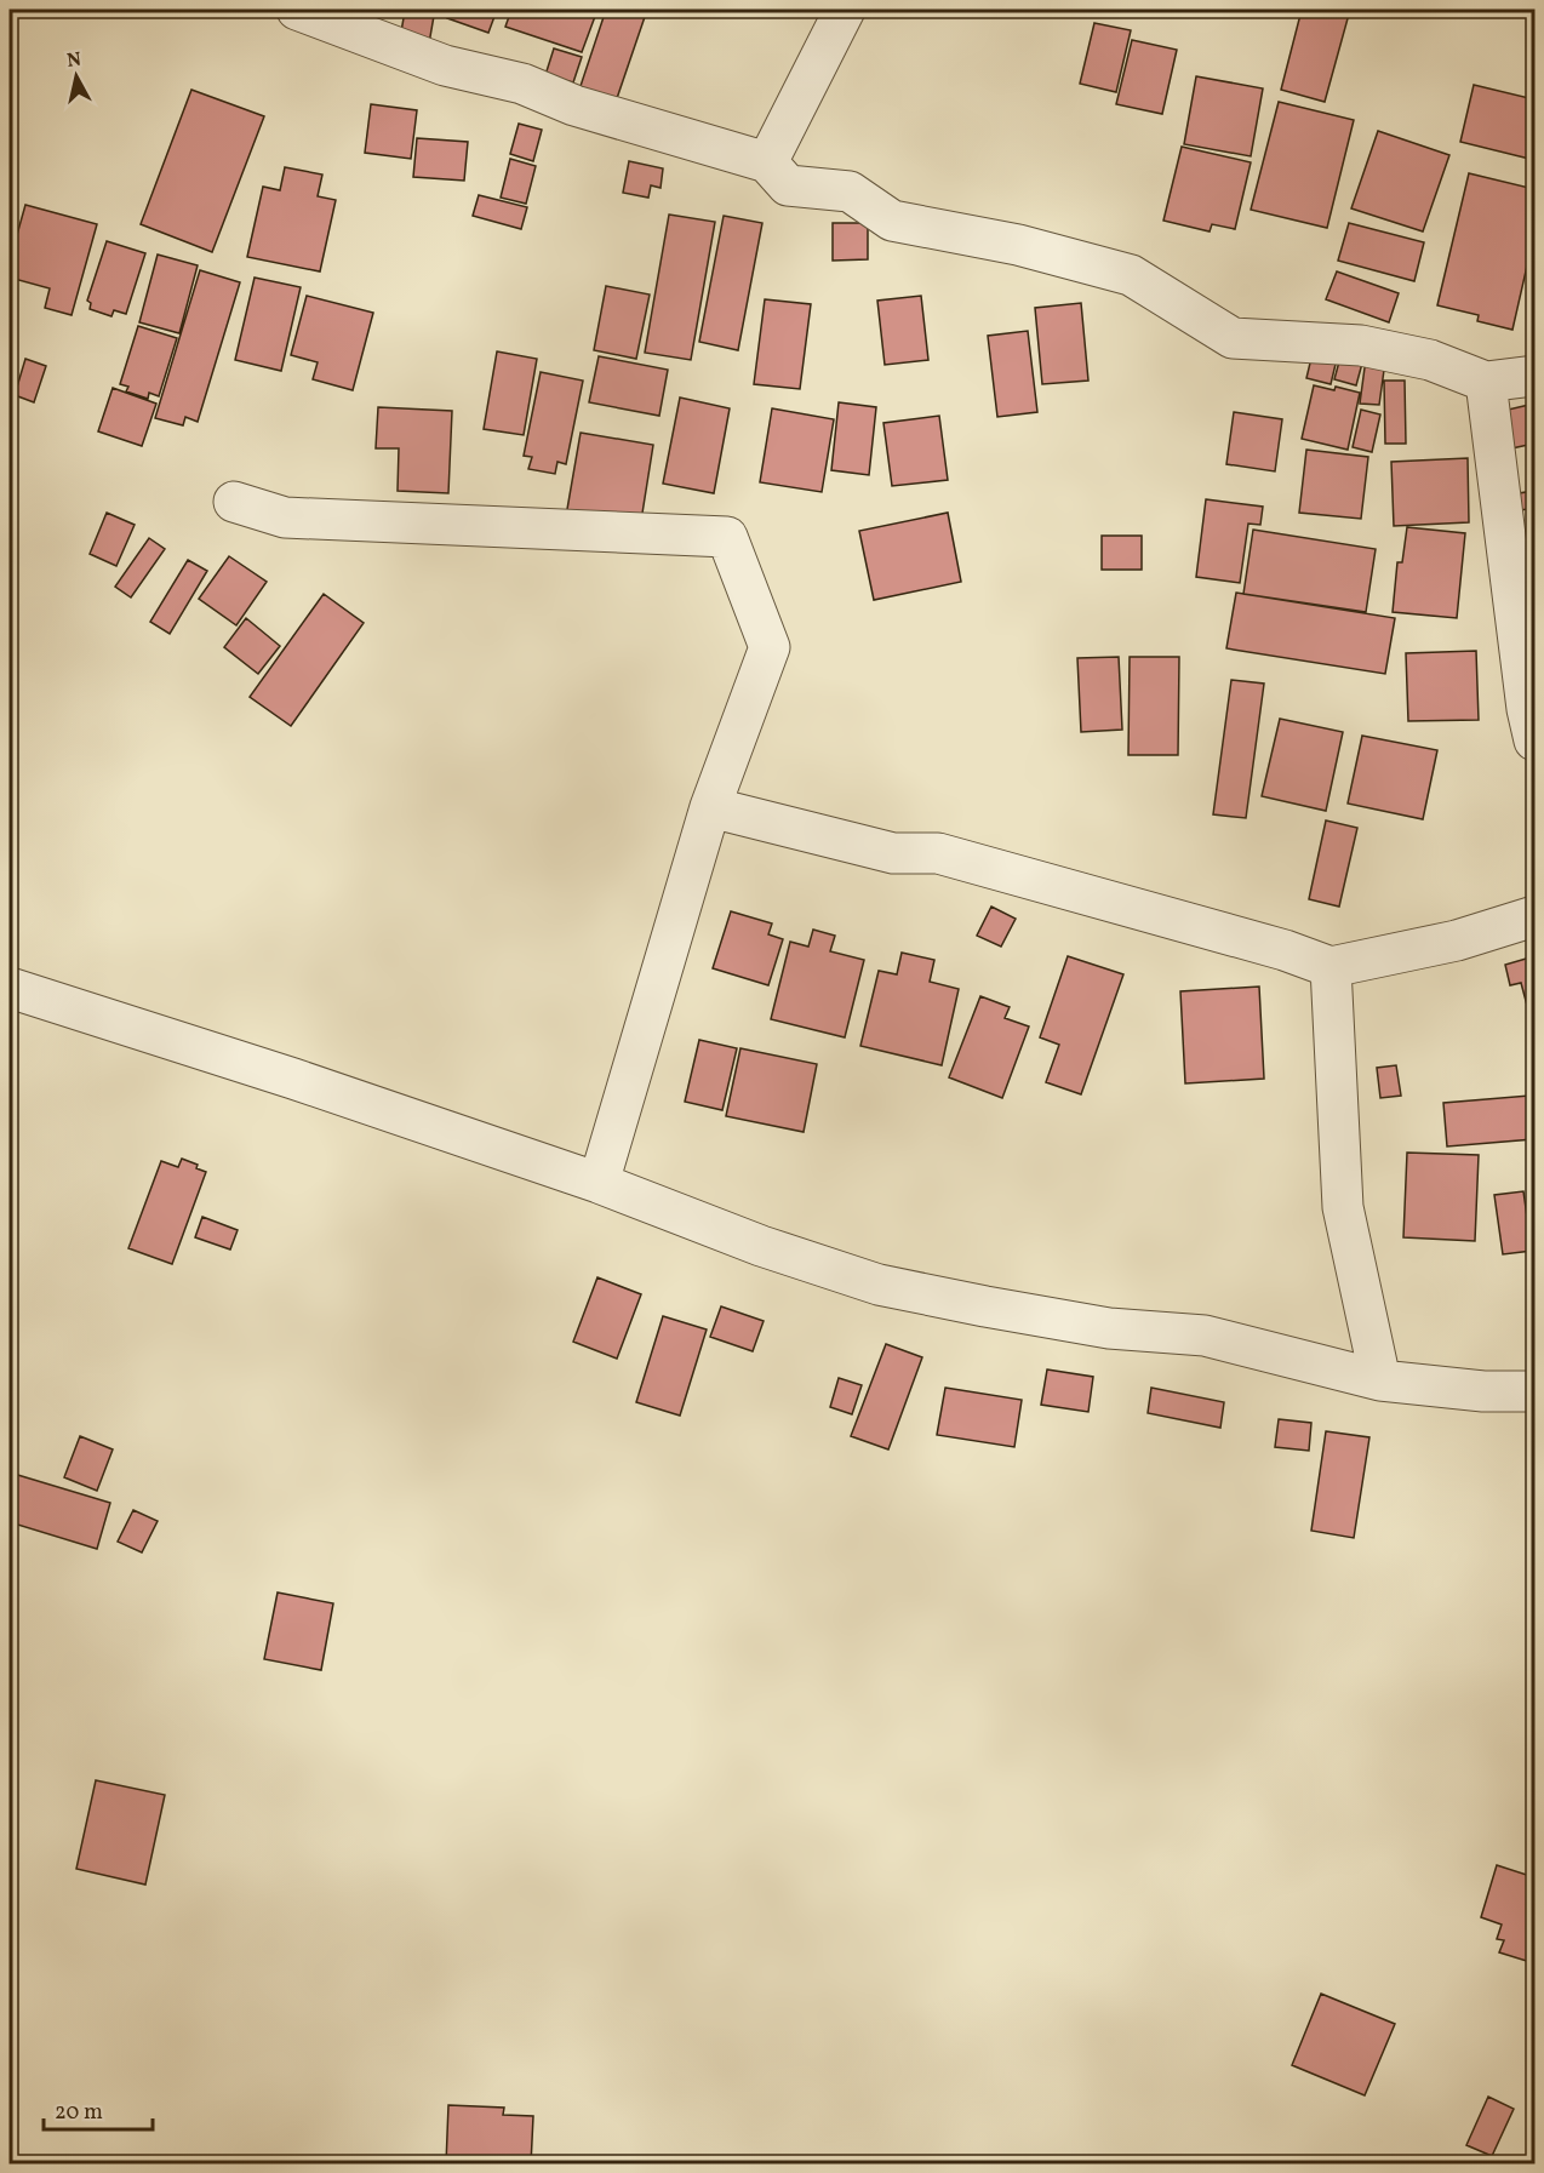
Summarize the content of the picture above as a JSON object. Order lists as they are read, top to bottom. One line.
{"scale_bar":"20 m","north":"top"}
